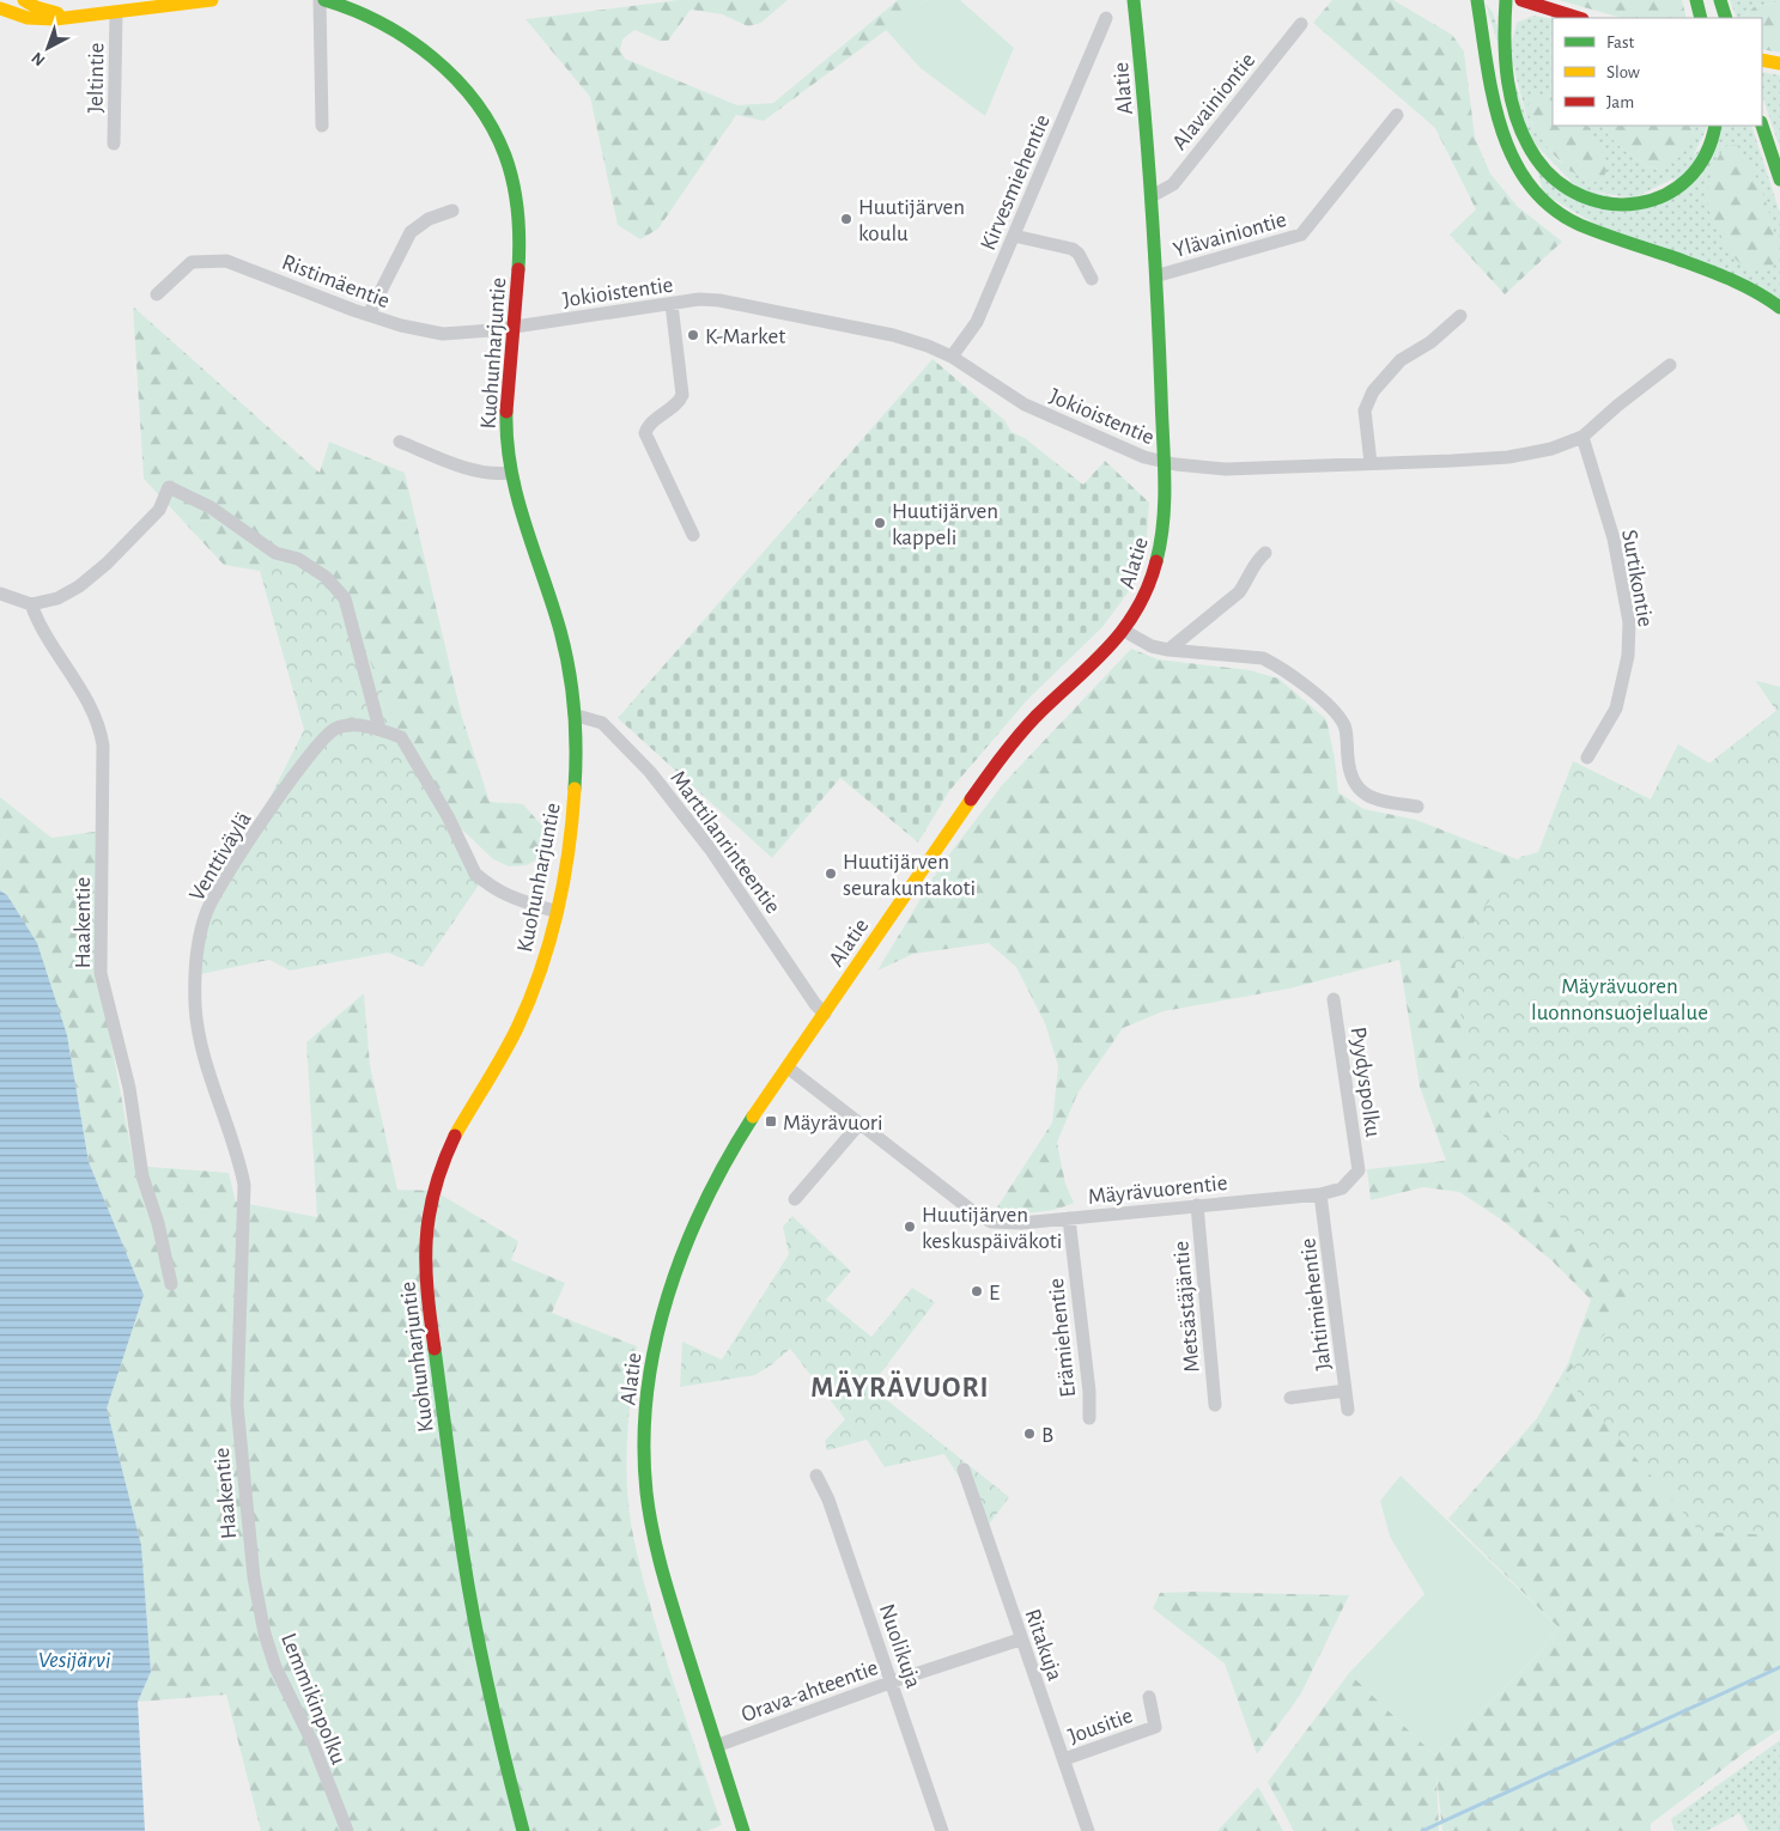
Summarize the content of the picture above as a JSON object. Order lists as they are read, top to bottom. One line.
{"streets":{"main road":["Alatie","Kuohunharjuntie"],"street":["Jeltintie","Alavainiontie","Kirvesmiehentie","Ylävainiontie","Ristimäentie","Jokioistentie","Surtikontie","Marttilanrinteentie","Venttiväylä","Haakentie","Pyydyspolku","Mäyrävuorentie","Jahtimiehentie","Metsästäjäntie","Erämiehentie","Ritakuja","Nuolikuja","Orava-ahteentie","Lemmikinpolku","Jousitie"]},"crossings":[["Alatie","Alavainiontie"],["Alatie","Ylävainiontie"],["Alatie","Jokioistentie"],["Alatie","Marttilanrinteentie"],["Alatie","Mäyrävuorentie"],["Alatie","Orava-ahteentie"],["Kirvesmiehentie","Jokioistentie"],["Ristimäentie","Jokioistentie"],["Ristimäentie","Kuohunharjuntie"],["Jokioistentie","Kuohunharjuntie"],["Jokioistentie","Surtikontie"],["Kuohunharjuntie","Marttilanrinteentie"],["Kuohunharjuntie","Venttiväylä"],["Venttiväylä","Haakentie"],["Haakentie","Lemmikinpolku"],["Pyydyspolku","Mäyrävuorentie"],["Mäyrävuorentie","Jahtimiehentie"],["Mäyrävuorentie","Metsästäjäntie"],["Mäyrävuorentie","Erämiehentie"],["Ritakuja","Orava-ahteentie"],["Ritakuja","Jousitie"],["Nuolikuja","Orava-ahteentie"]],"districts":["MÄYRÄVUORI"],"water":["Vesijärvi"],"parks":["Mäyrävuoren luonnonsuojelualue"],"places":{"other":["Huutijärven koulu","K-Market","Huutijärven kappeli","Huutijärven seurakuntakoti","Huutijärven keskuspäiväkoti","E","B"],"transit":["Mäyrävuori"]},"legend":["Fast","Slow","Jam"],"north":"bottom left"}
